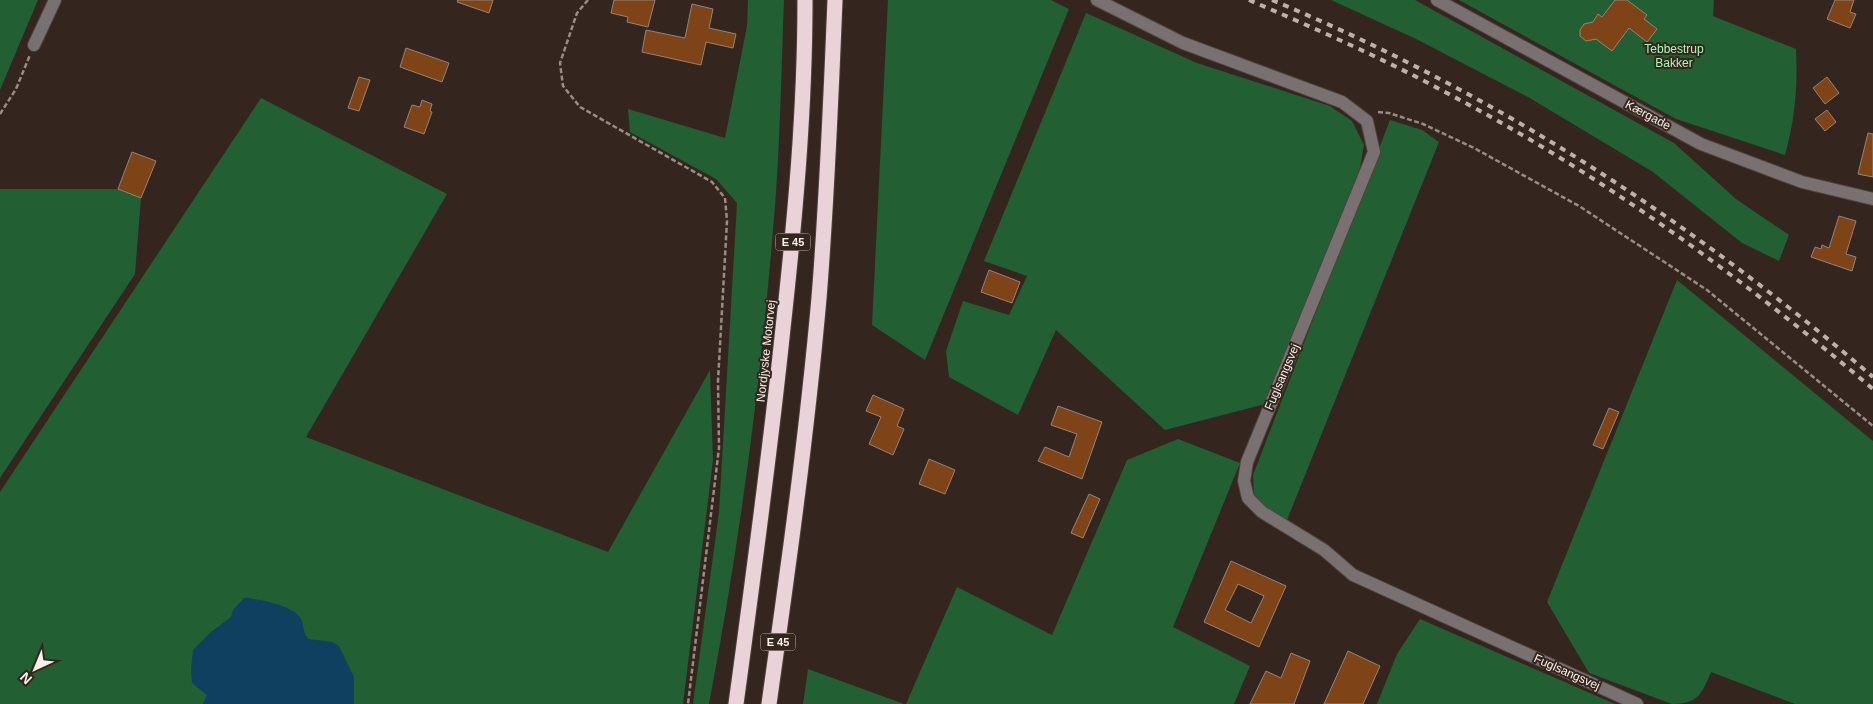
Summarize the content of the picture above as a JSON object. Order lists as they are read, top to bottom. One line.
{"streets":{"highway":["E 45","Nordjyske Motorvej"],"street":["Kærgade","Fuglsangsvej"]},"parks":["Tebbestrup Bakker"],"north":"bottom left"}
